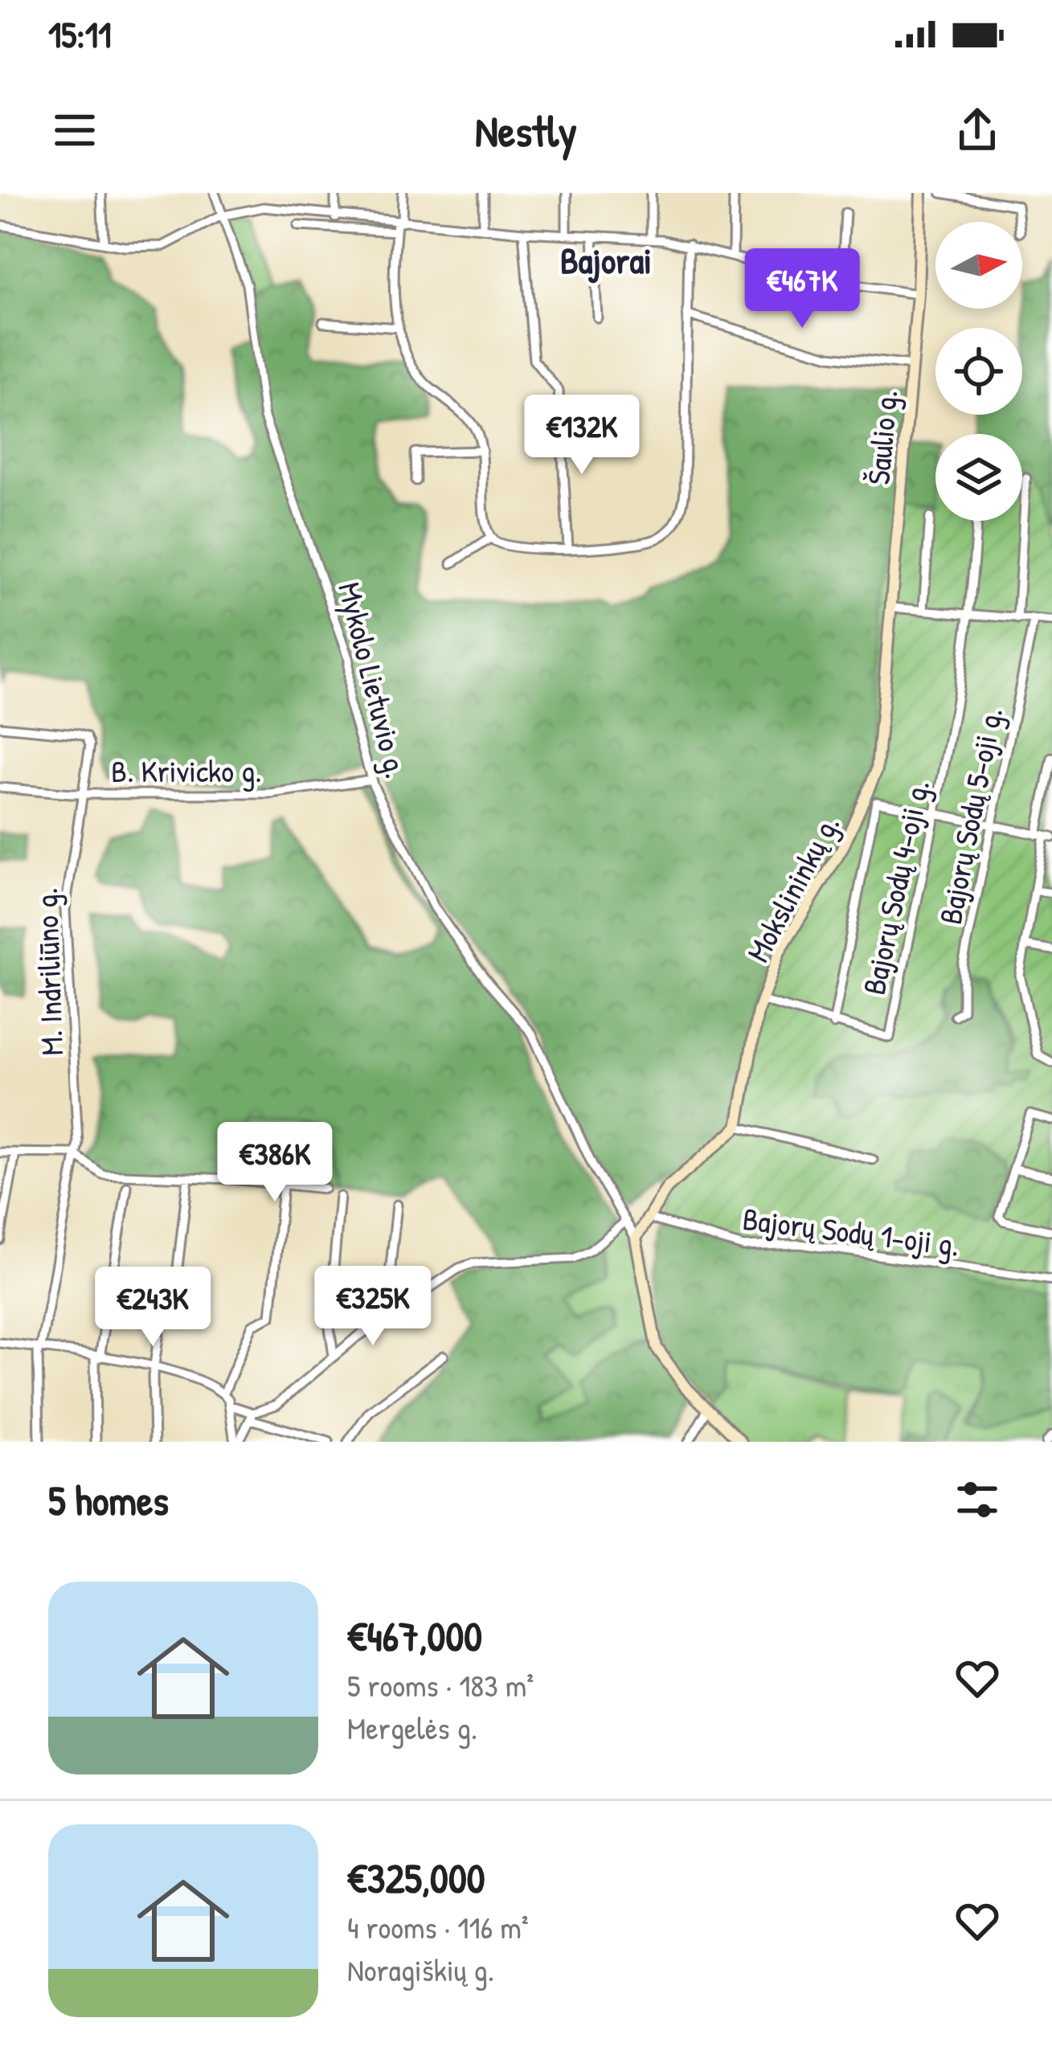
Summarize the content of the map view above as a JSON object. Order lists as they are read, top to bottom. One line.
{"streets":{"street":["Šaulio g.","Mykolo Lietuvio g.","B. Krivicko g.","Bajorų Sodų 5-oji g.","Bajorų Sodų 4-oji g.","Mokslininkų g.","M. Indriliūno g.","Bajorų Sodų 1-oji g."]},"crossings":[["Šaulio g.","Mokslininkų g."],["Mykolo Lietuvio g.","B. Krivicko g."],["B. Krivicko g.","M. Indriliūno g."],["Bajorų Sodų 4-oji g.","Mokslininkų g."]],"districts":["Bajorai"],"north":"right","page":{"status":"15:11","header":"Nestly","price":["€467K","€132K","€386K","€325K","€243K"],"heading":"5 homes","list":[{"name":"€467,000","note":"5 rooms · 183 m² · Mergelės g."},{"name":"€325,000","note":"4 rooms · 116 m² · Noragiškių g."}]}}
